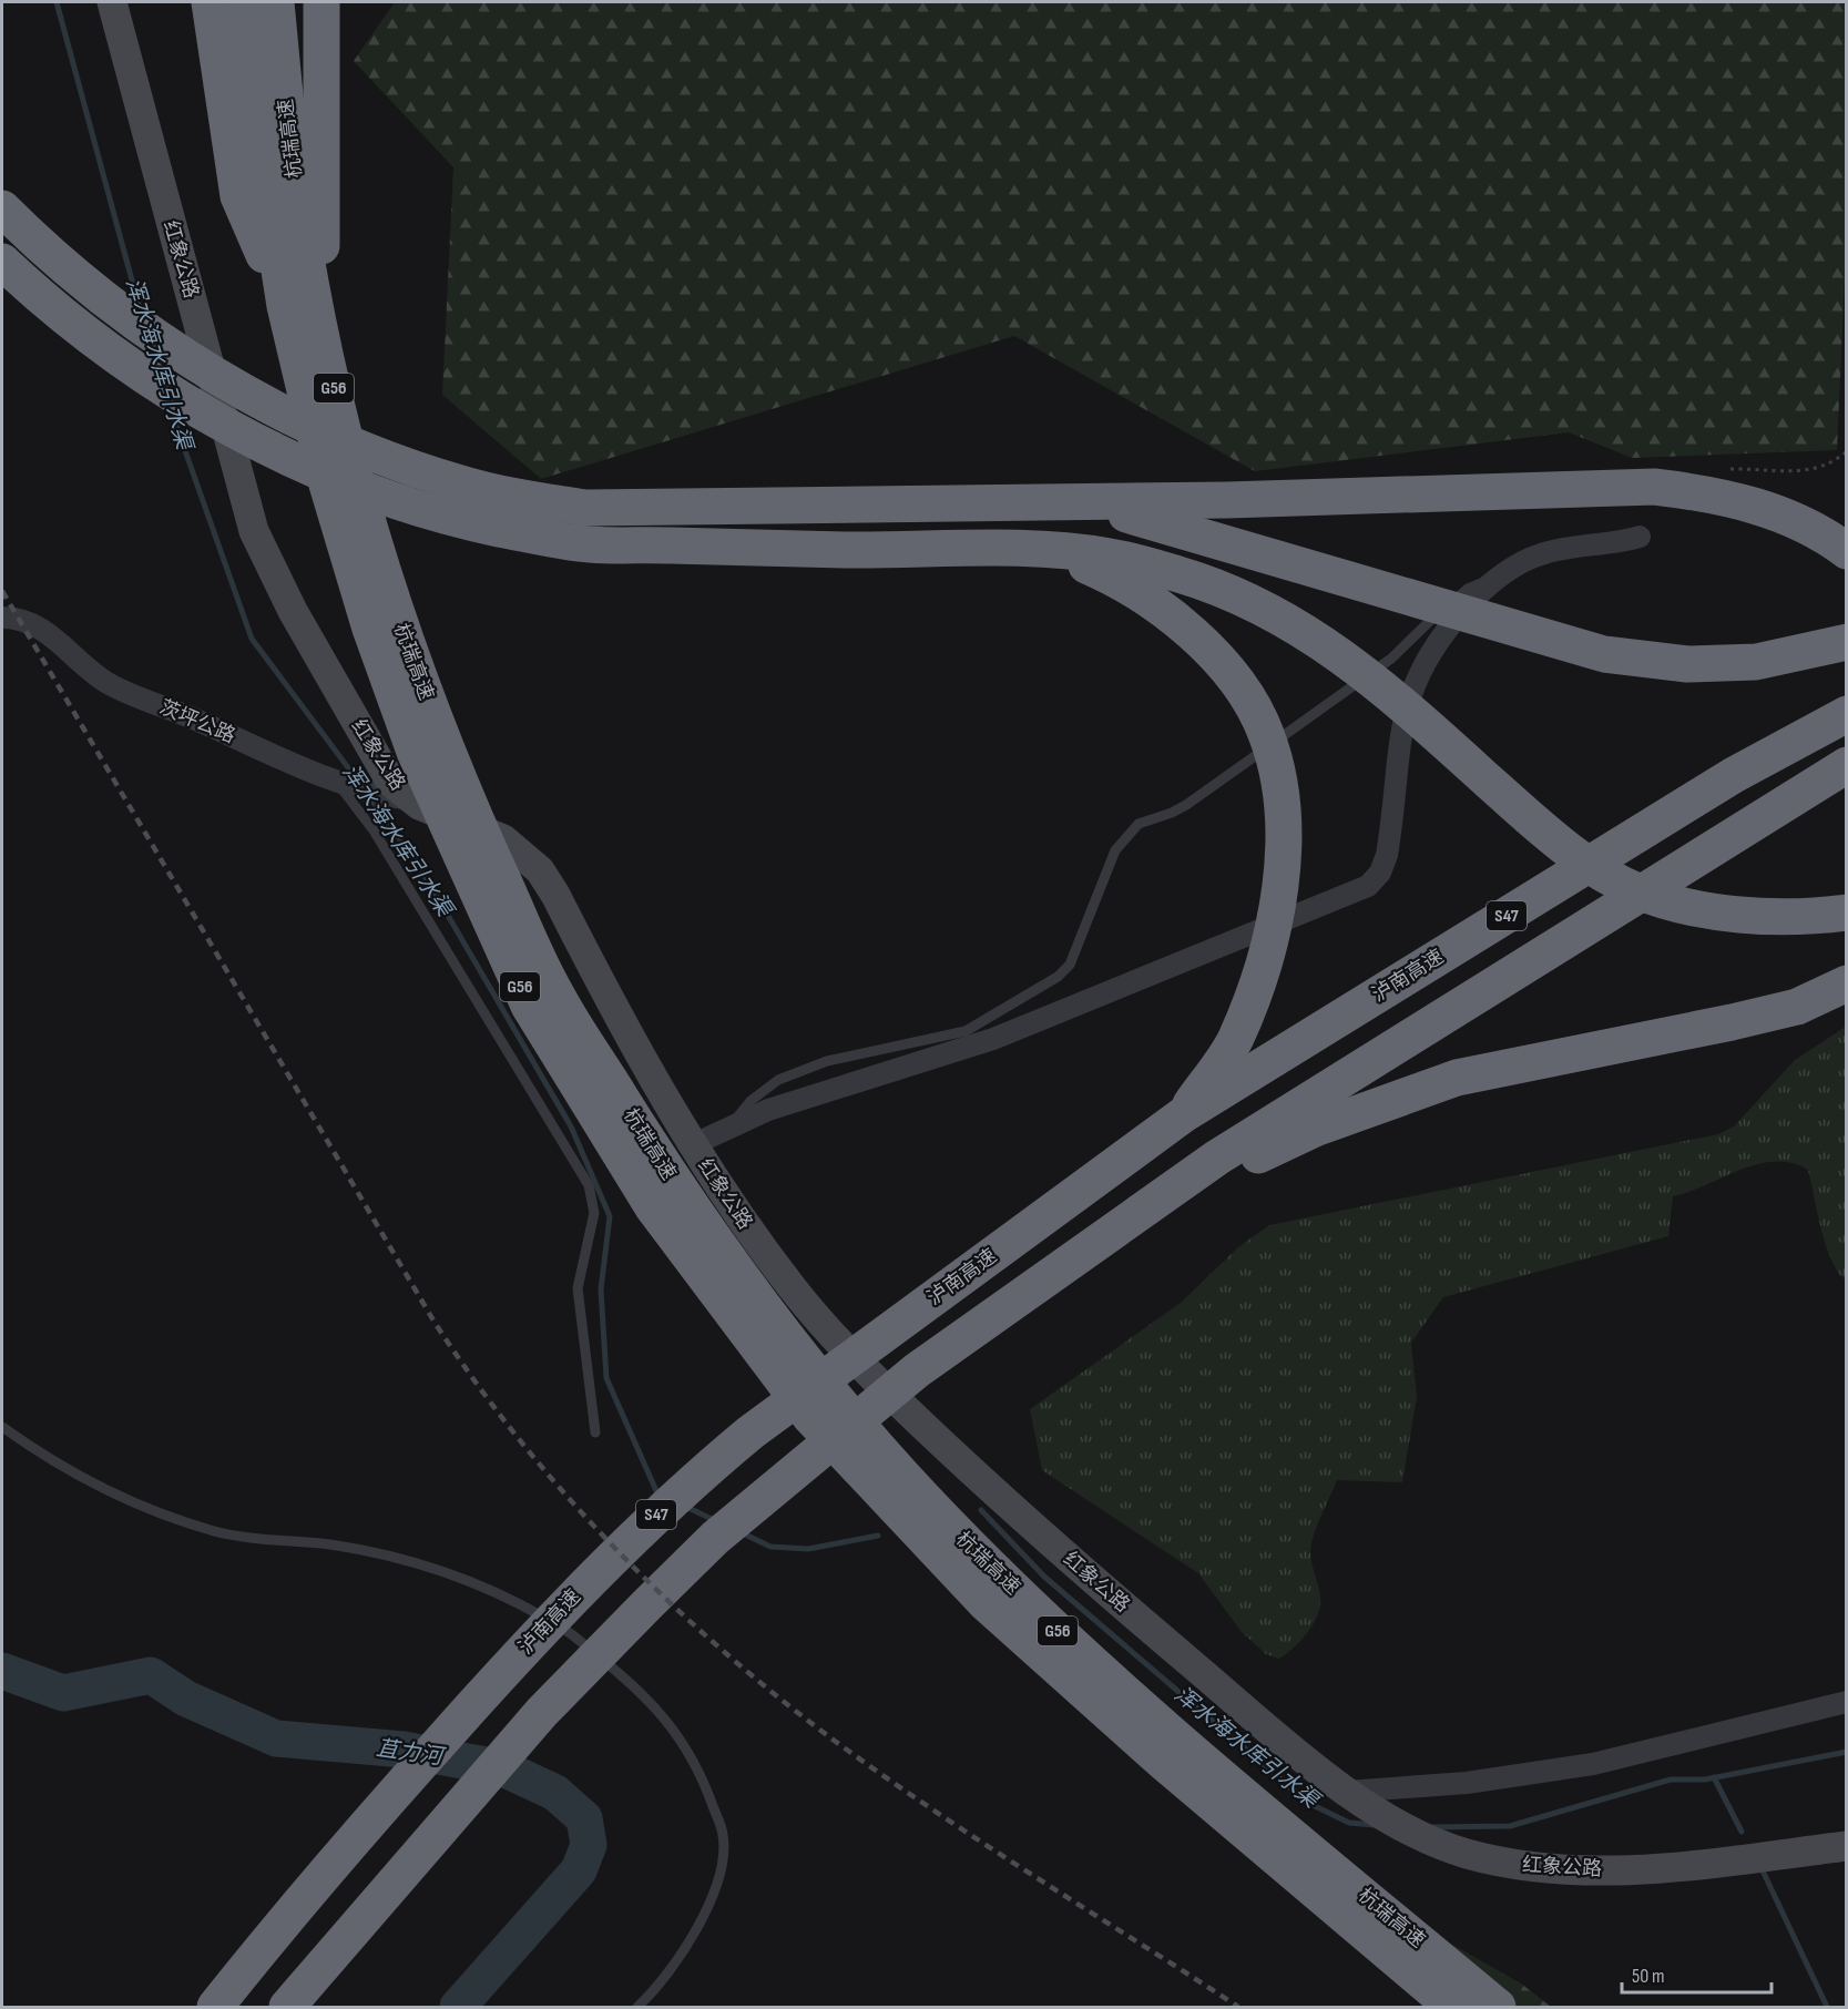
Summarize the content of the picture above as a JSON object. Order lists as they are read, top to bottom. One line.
{"streets":{"highway":["杭瑞高速","G56","S47","泸南高速"],"main road":["红象公路"],"street":["茨坪公路"]},"crossings":[["红象公路","茨坪公路"]],"water":["浑水海水库引水渠","苴力河"],"scale_bar":"50 m"}
